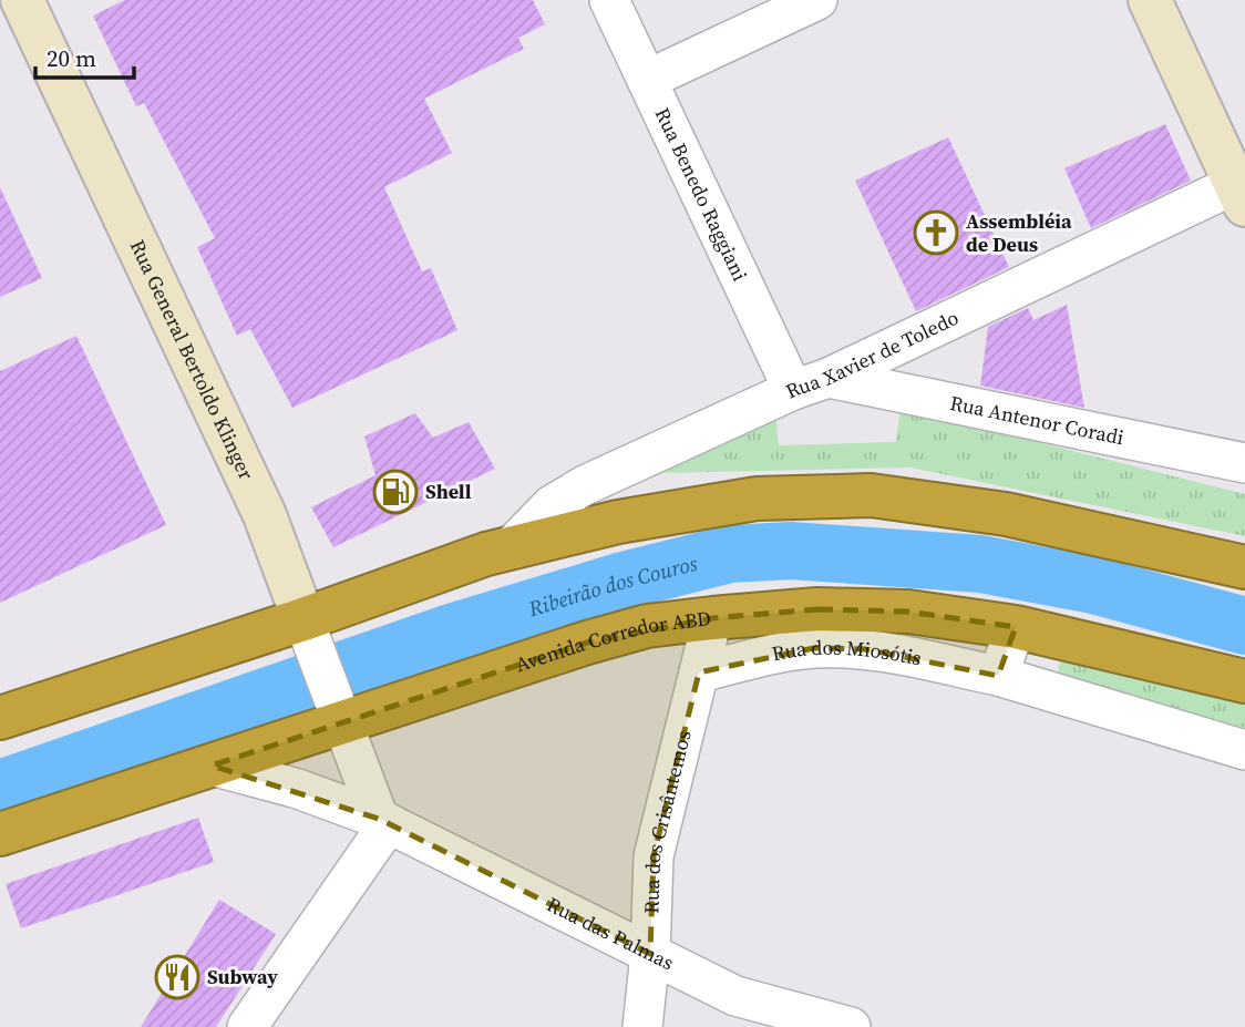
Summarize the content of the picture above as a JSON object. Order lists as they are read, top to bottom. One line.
{"streets":{"highway":["Avenida Corredor ABD"],"street":["Rua Benedo Raggiani","Rua Xavier de Toledo","Rua General Bertoldo Klinger","Rua Antenor Coradi","Rua dos Miosótis","Rua dos Crisântemos","Rua das Palmas"]},"crossings":[["Rua Benedo Raggiani","Rua Xavier de Toledo"],["Rua Benedo Raggiani","Rua Antenor Coradi"],["Rua Xavier de Toledo","Rua Antenor Coradi"],["Rua General Bertoldo Klinger","Avenida Corredor ABD"],["Avenida Corredor ABD","Rua dos Crisântemos"],["Avenida Corredor ABD","Rua das Palmas"],["Rua dos Miosótis","Rua dos Crisântemos"],["Rua dos Crisântemos","Rua das Palmas"]],"water":["Ribeirão dos Couros"],"places":{"church":["Assembléia de Deus"],"fuel station":["Shell"],"restaurant":["Subway"]},"scale_bar":"20 m"}
